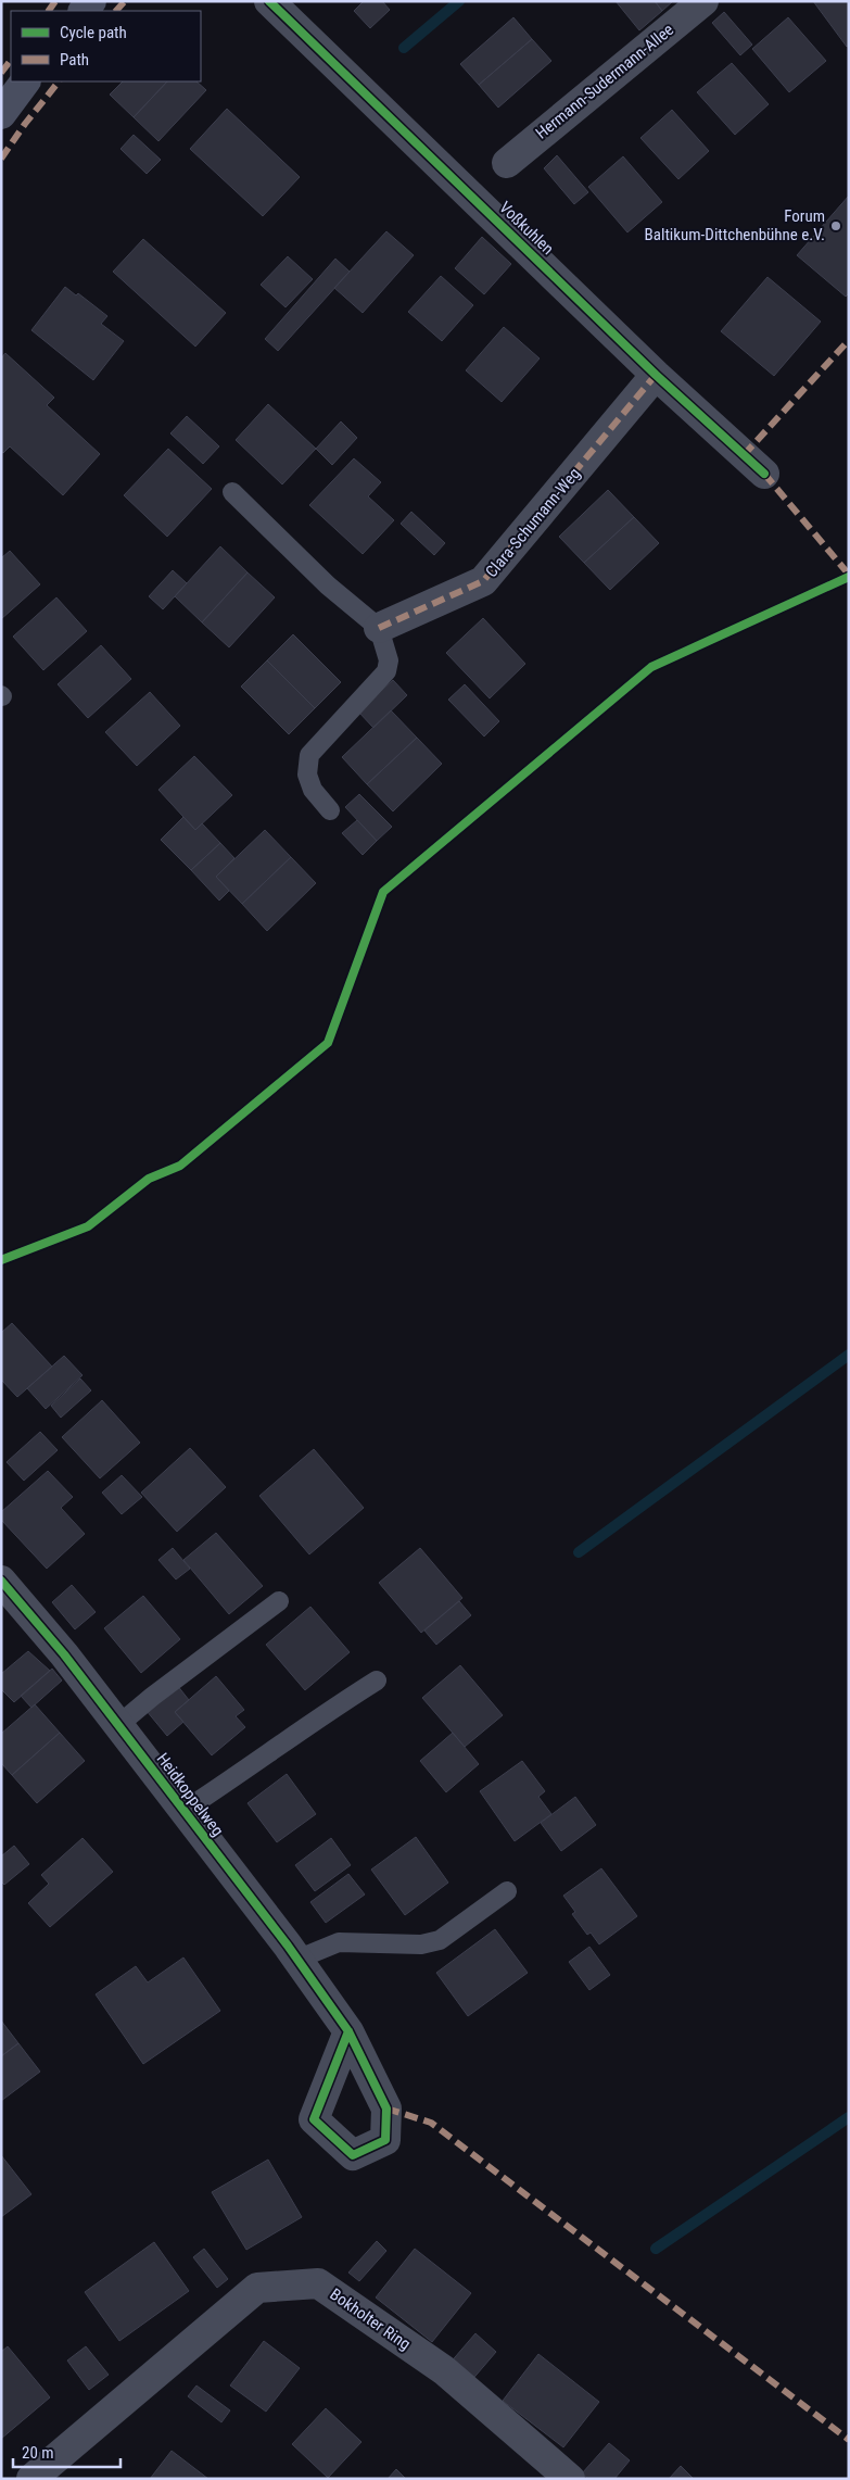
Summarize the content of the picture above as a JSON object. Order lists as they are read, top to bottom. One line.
{"streets":{"street":["Hermann-Sudermann-Allee","Voßkuhlen","Clara-Schumann-Weg","Heidkoppelweg","Bokholter Ring"]},"crossings":[["Voßkuhlen","Clara-Schumann-Weg"]],"places":["Forum Baltikum-Dittchenbühne e.V."],"legend":["Cycle path","Path"],"scale_bar":"20 m"}
